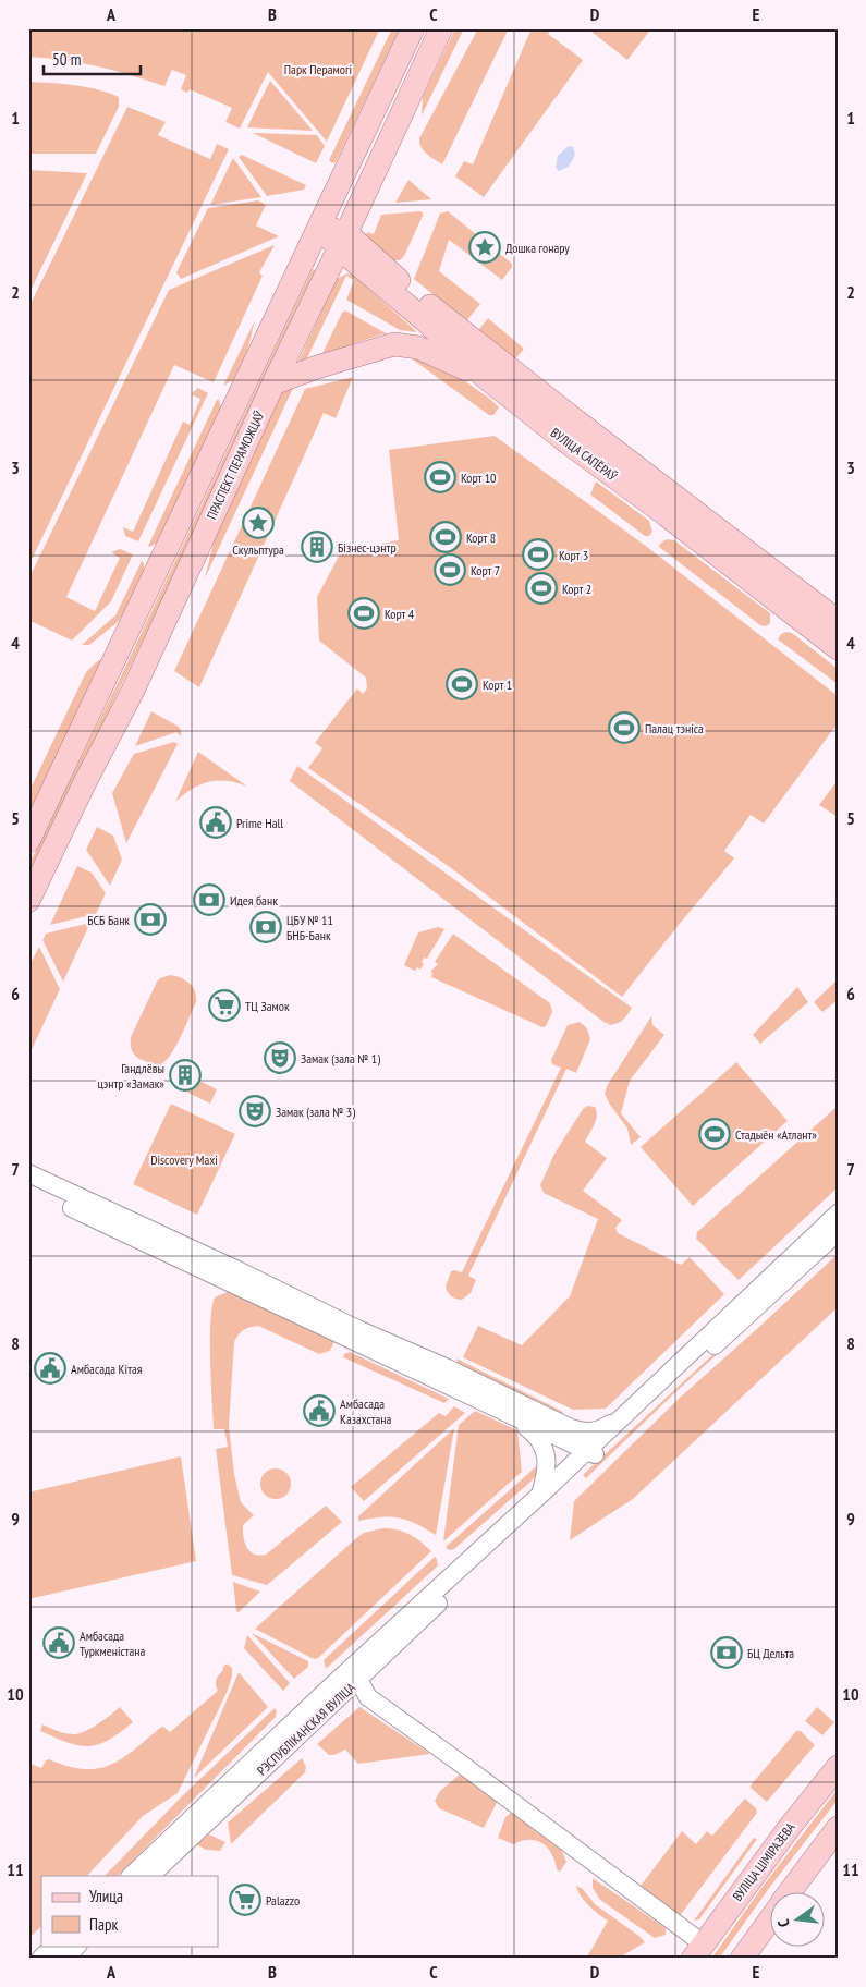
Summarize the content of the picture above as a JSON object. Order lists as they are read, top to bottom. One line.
{"streets":{"main road":["ВУЛІЦА САПЁРАЎ","ПРАСПЕКТ ПЕРАМОЖЦАЎ","ВУЛІЦА ЦІМІРАЗЕВА"],"street":["РЭСПУБЛІКАНСКАЯ ВУЛІЦА"]},"crossings":[["ВУЛІЦА САПЁРАЎ","ПРАСПЕКТ ПЕРАМОЖЦАЎ"]],"parks":["Парк Перамогі","Discovery Maxi"],"places":{"place":["Дошка гонару","Скульптура"],"sports":["Корт 10","Корт 8","Корт 3","Корт 7","Корт 2","Корт 4","Корт 1","Палац тэніса","Стадыён «Атлант»"],"building":["Бізнес-цэнтр","Гандлёвы цэнтр «Замак»"],"public building":["Prime Hall","Амбасада Кітая","Амбасада Казахстана","Амбасада Туркменістана"],"bank":["Идея банк","БСБ Банк","ЦБУ № 11 БНБ-Банк","БЦ Дельта"],"supermarket":["ТЦ Замок","Palazzo"],"theatre":["Замак (зала № 1)","Замак (зала № 3)"]},"legend":["Улица","Парк"],"scale_bar":"50 m","north":"left","grid":{"columns":["A","B","C","D","E"],"rows":["1","2","3","4","5","6","7","8","9","10","11"]}}
